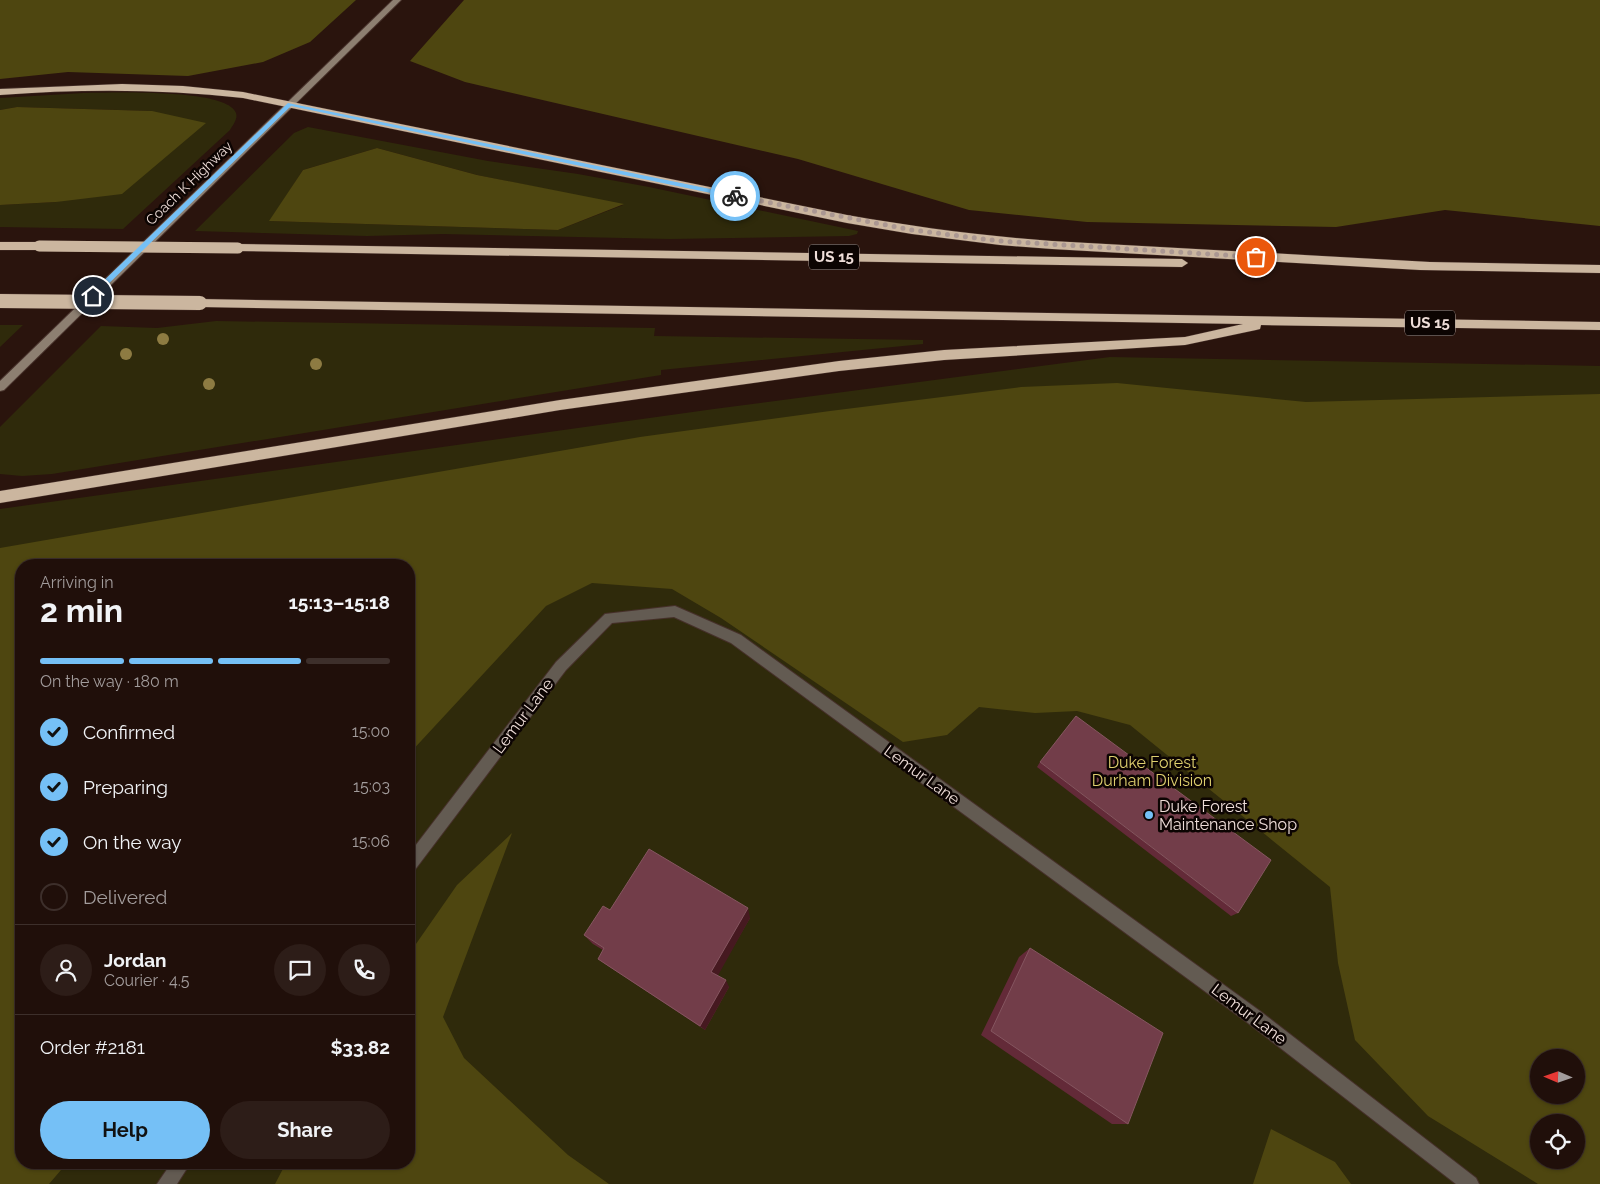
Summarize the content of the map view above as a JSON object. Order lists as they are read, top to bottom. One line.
{"streets":{"highway":["US 15"],"main road":["Coach K Highway"],"street":["Lemur Lane"]},"parks":["Duke Forest Durham Division"],"places":["Duke Forest Maintenance Shop"],"north":"left","page":{"heading":["2 min","Arriving in","15:13–15:18"],"panel":["Jordan","Courier · 4.5","Order #2181","$33.82"],"bar":"On the way · 180 m","list":[["Confirmed","15:00"],["Preparing","15:03"],["On the way","15:06"],"Delivered"],"buttons":["Help","Share"]}}
